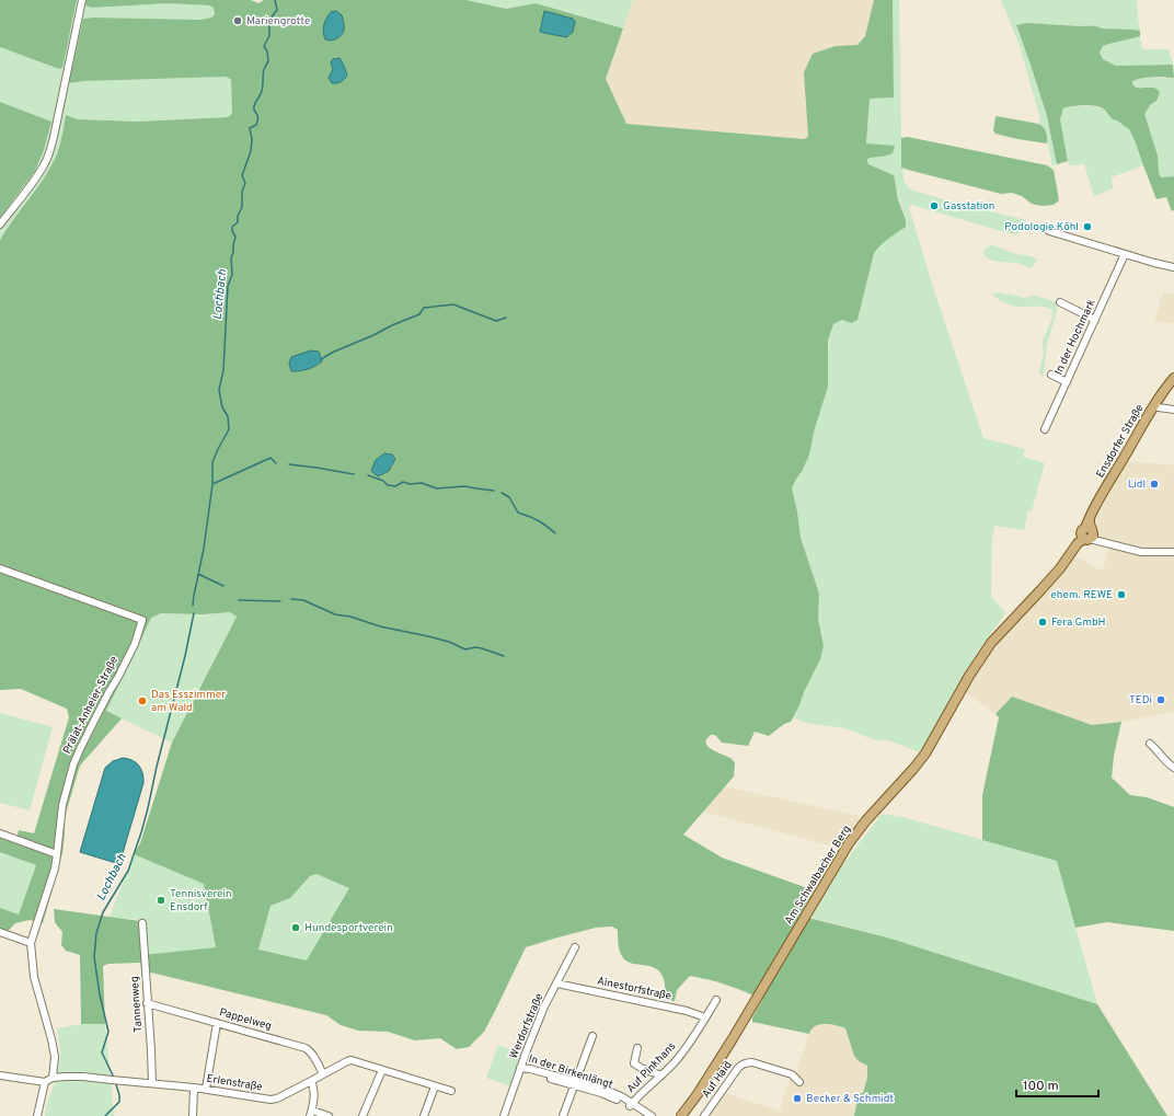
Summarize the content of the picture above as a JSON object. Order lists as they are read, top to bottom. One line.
{"streets":{"main road":["Ensdorfer Straße","Am Schwalbacher Berg"],"street":["In der Hochmark","Prälat-Anheier-Straße","Ainestorfstraße","Tannenweg","Pappelweg","Werdorfstraße","Auf Pinkhans","In der Birkenlängt","Auf Haid","Erlenstraße"]},"crossings":[["Ensdorfer Straße","Am Schwalbacher Berg"],["Prälat-Anheier-Straße","Erlenstraße"],["Ainestorfstraße","Werdorfstraße"],["Ainestorfstraße","Auf Pinkhans"],["Tannenweg","Pappelweg"],["Tannenweg","Erlenstraße"],["Pappelweg","Erlenstraße"],["Werdorfstraße","In der Birkenlängt"],["Auf Pinkhans","In der Birkenlängt"]],"water":["Lochbach"],"places":["Mariengrotte","Gasstation","Podologie Köhl","Lidl","ehem. REWE","Fera GmbH","TEDi","Das Esszimmer am Wald","Tennisverein Ensdorf","Hundesportverein","Becker & Schmidt"],"scale_bar":"100 m"}
